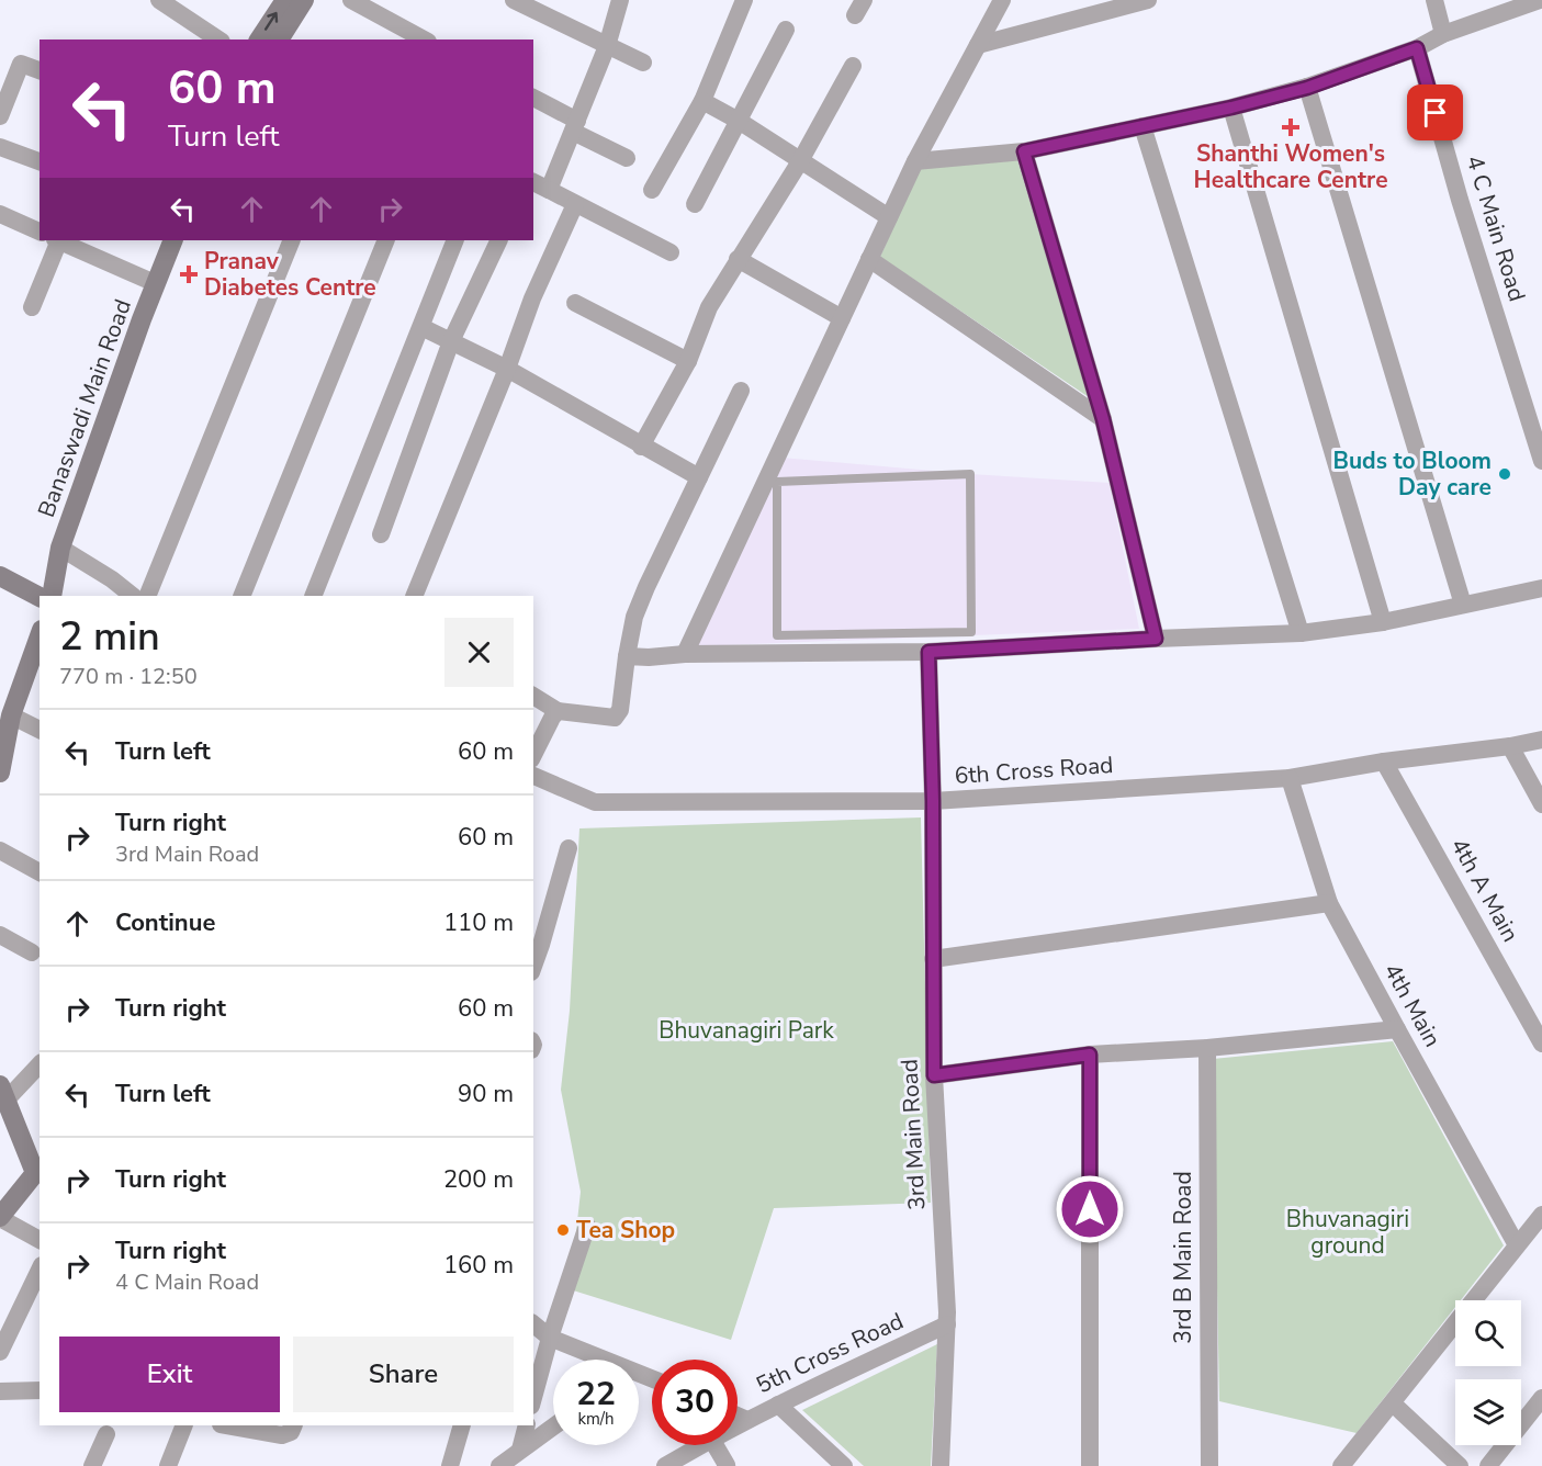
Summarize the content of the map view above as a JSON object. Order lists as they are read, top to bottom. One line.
{"streets":{"main road":["Banaswadi Main Road"],"street":["4 C Main Road","6th Cross Road","4th A Main","4th Main","3rd Main Road","3rd B Main Road","5th Cross Road"]},"crossings":[["6th Cross Road","4th A Main"],["6th Cross Road","4th Main"],["6th Cross Road","3rd Main Road"],["3rd Main Road","5th Cross Road"]],"parks":["Bhuvanagiri Park","Bhuvanagiri ground"],"places":{"health":["Shanthi Women's Healthcare Centre","Pranav Diabetes Centre"],"other":["Buds to Bloom Day care","Tea Shop"]},"page":{"turn":["60 m","Turn left"],"heading":["2 min","770 m · 12:50"],"list":[{"name":"Turn left","value":"60 m"},{"name":"Turn right","note":"3rd Main Road","value":"60 m"},{"name":"Continue","value":"110 m"},{"name":"Turn right","value":"60 m"},{"name":"Turn left","value":"90 m"},{"name":"Turn right","value":"200 m"},{"name":"Turn right","note":"4 C Main Road","value":"160 m"}],"buttons":["Exit","Share"],"speed":"22 km/h","limit":"30"}}
